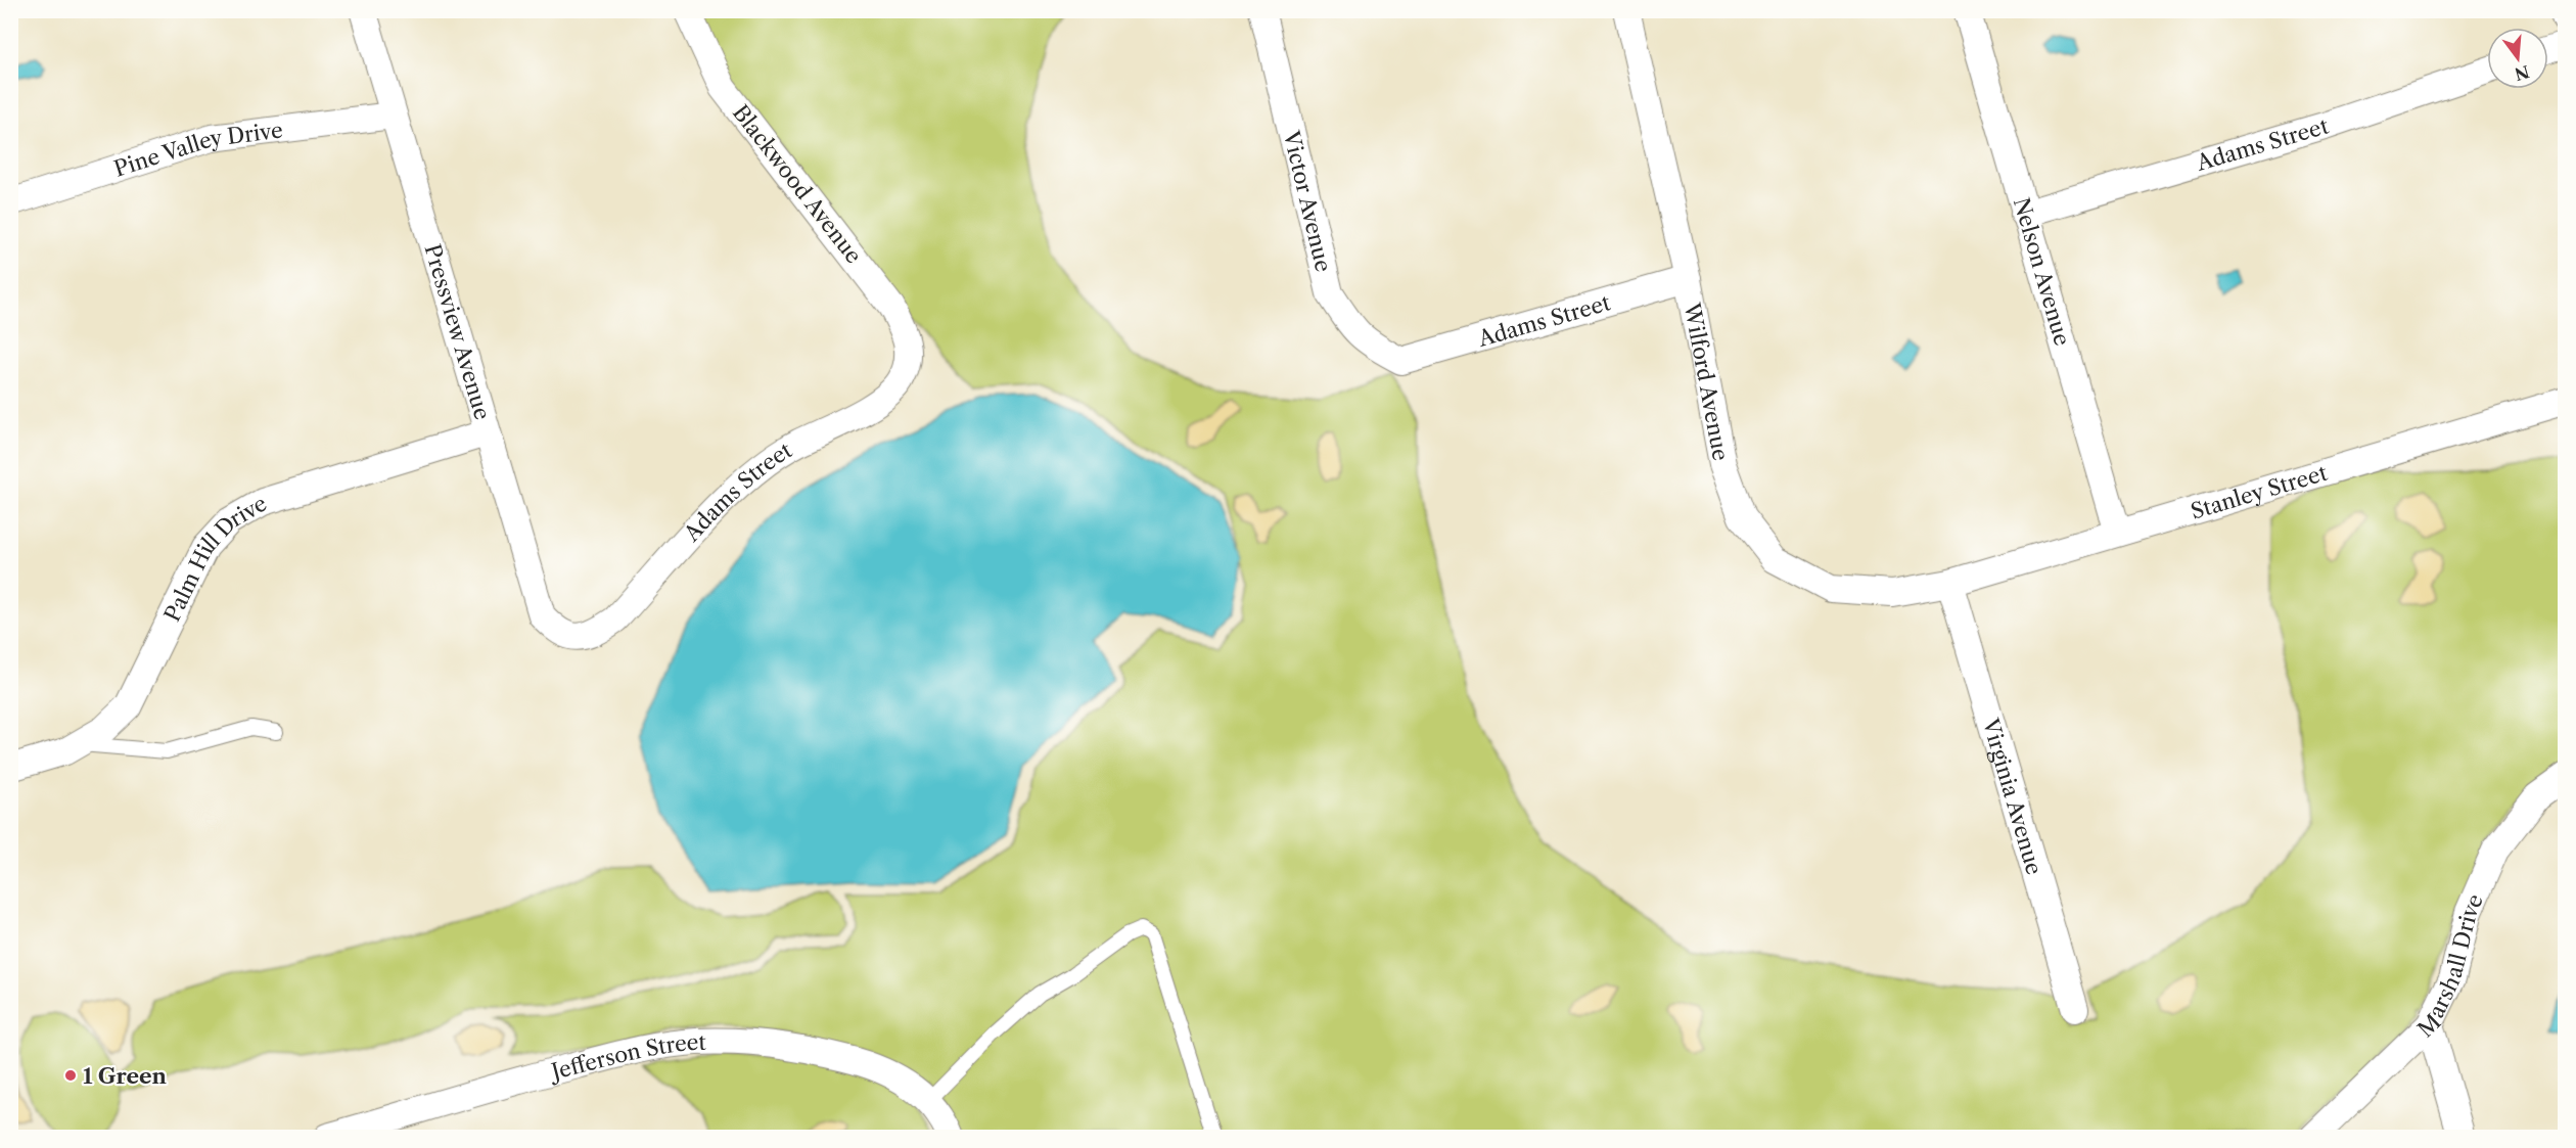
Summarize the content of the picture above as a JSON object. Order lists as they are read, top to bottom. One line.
{"streets":{"street":["Adams Street","Pine Valley Drive","Blackwood Avenue","Victor Avenue","Nelson Avenue","Pressview Avenue","Wilford Avenue","Stanley Street","Palm Hill Drive","Virginia Avenue","Marshall Drive","Jefferson Street"]},"crossings":[["Adams Street","Blackwood Avenue"],["Adams Street","Victor Avenue"],["Adams Street","Nelson Avenue"],["Adams Street","Pressview Avenue"],["Adams Street","Wilford Avenue"],["Pine Valley Drive","Pressview Avenue"],["Nelson Avenue","Stanley Street"],["Pressview Avenue","Palm Hill Drive"],["Wilford Avenue","Stanley Street"],["Wilford Avenue","Virginia Avenue"],["Stanley Street","Virginia Avenue"]],"places":["1 Green"],"north":"bottom"}
